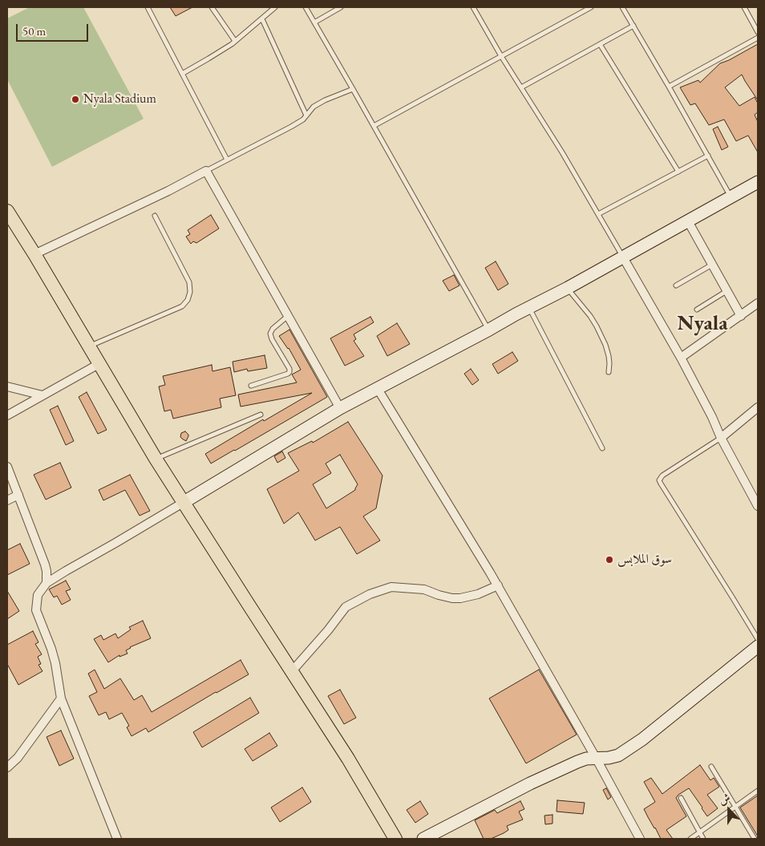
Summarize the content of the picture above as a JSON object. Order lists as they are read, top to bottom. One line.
{"districts":["Nyala"],"places":["Nyala Stadium","سوق الملابس"],"scale_bar":"50 m","north":"top"}
